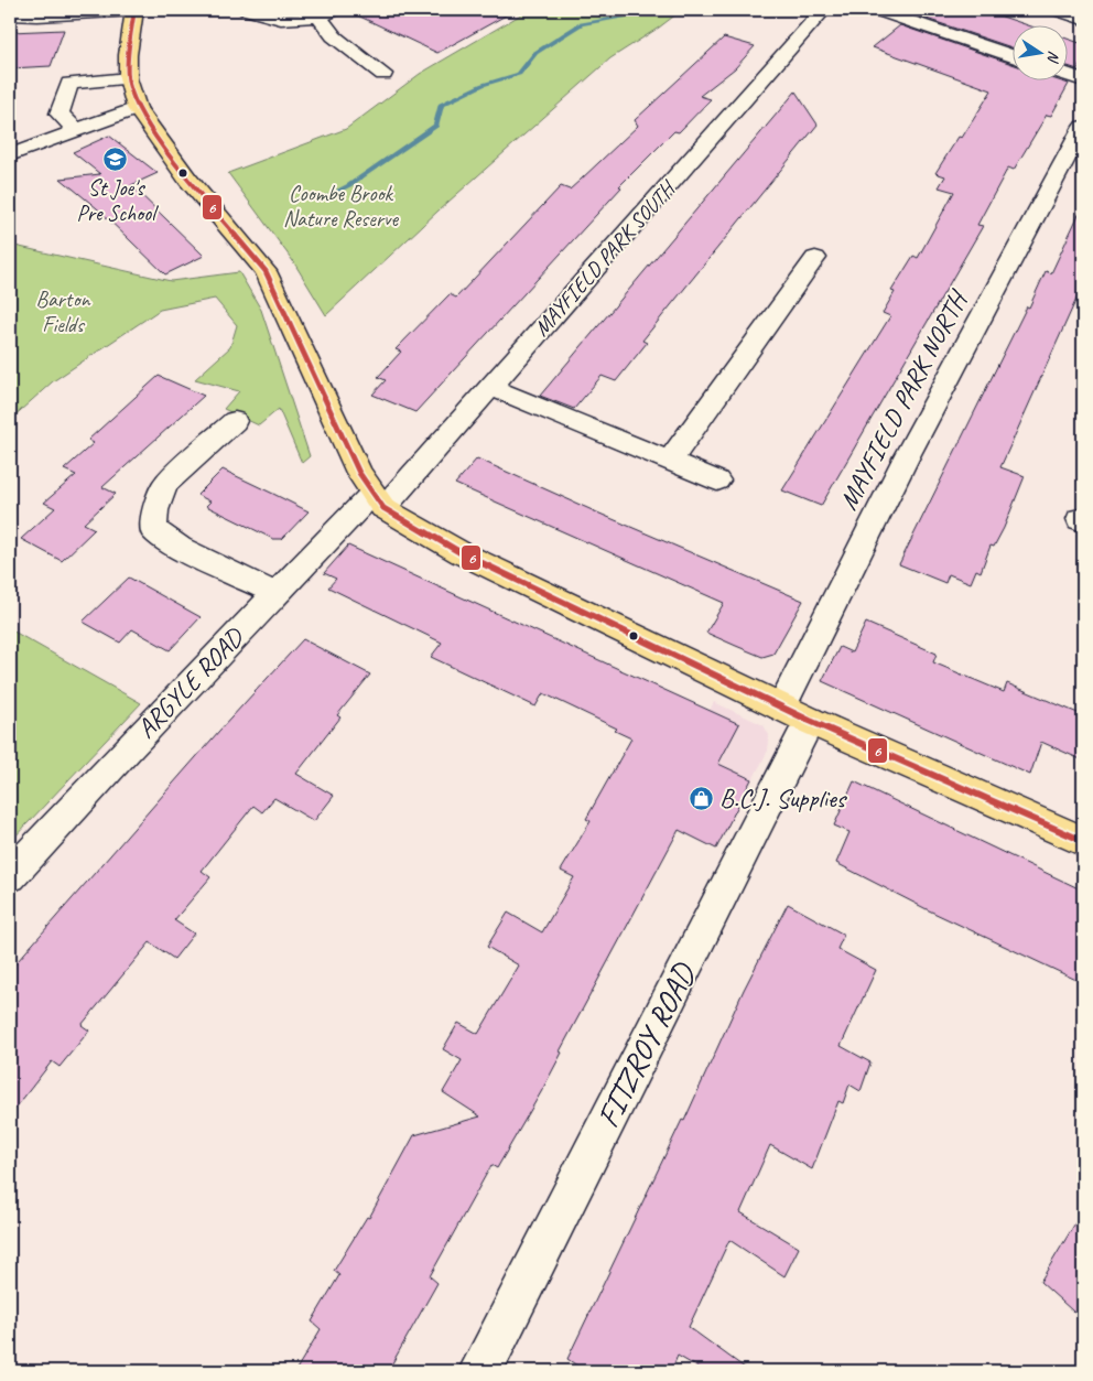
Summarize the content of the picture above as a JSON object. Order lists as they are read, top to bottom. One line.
{"streets":{"street":["MAYFIELD PARK SOUTH","MAYFIELD PARK NORTH","ARGYLE ROAD","FITZROY ROAD"]},"crossings":[["MAYFIELD PARK SOUTH","ARGYLE ROAD"],["MAYFIELD PARK NORTH","FITZROY ROAD"]],"parks":["Coombe Brook Nature Reserve","Barton Fields"],"places":{"school or university":["St Joe's Pre School"],"shop":["B.C.J. Supplies"]},"lines":["transit line 6"],"north":"right"}
